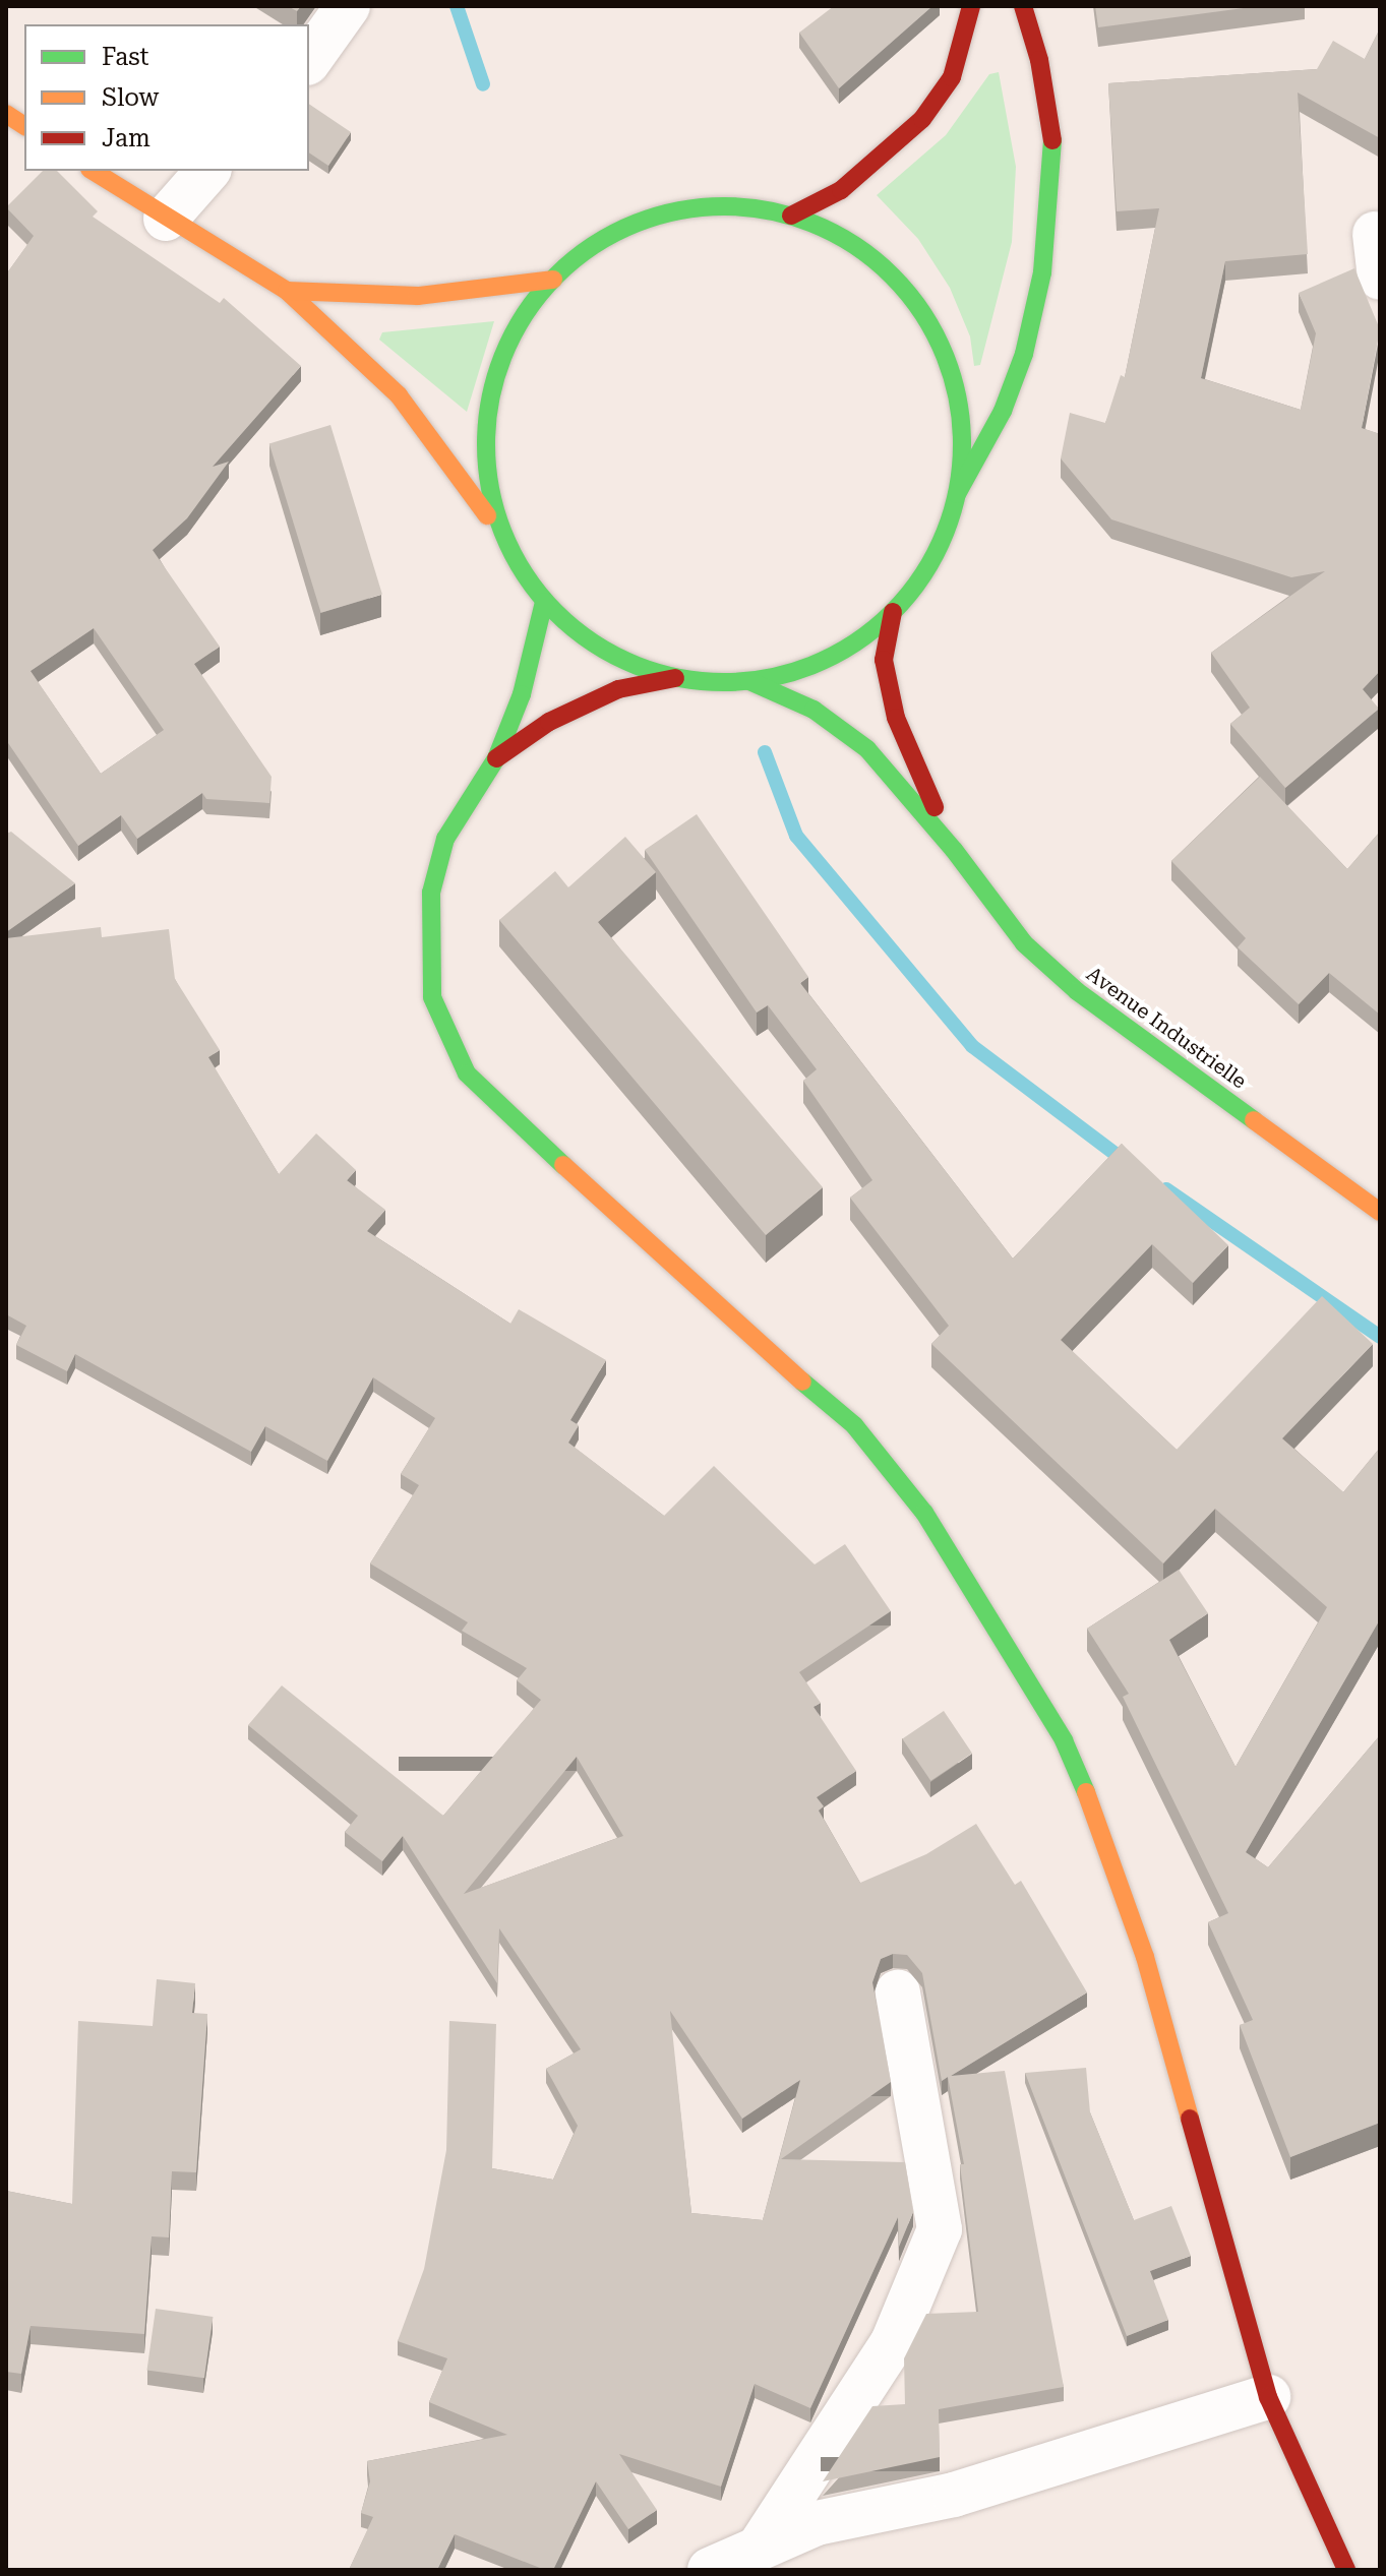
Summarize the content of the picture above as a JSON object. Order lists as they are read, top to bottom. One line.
{"streets":{"main road":["Avenue Industrielle"]},"legend":["Fast","Slow","Jam"]}
